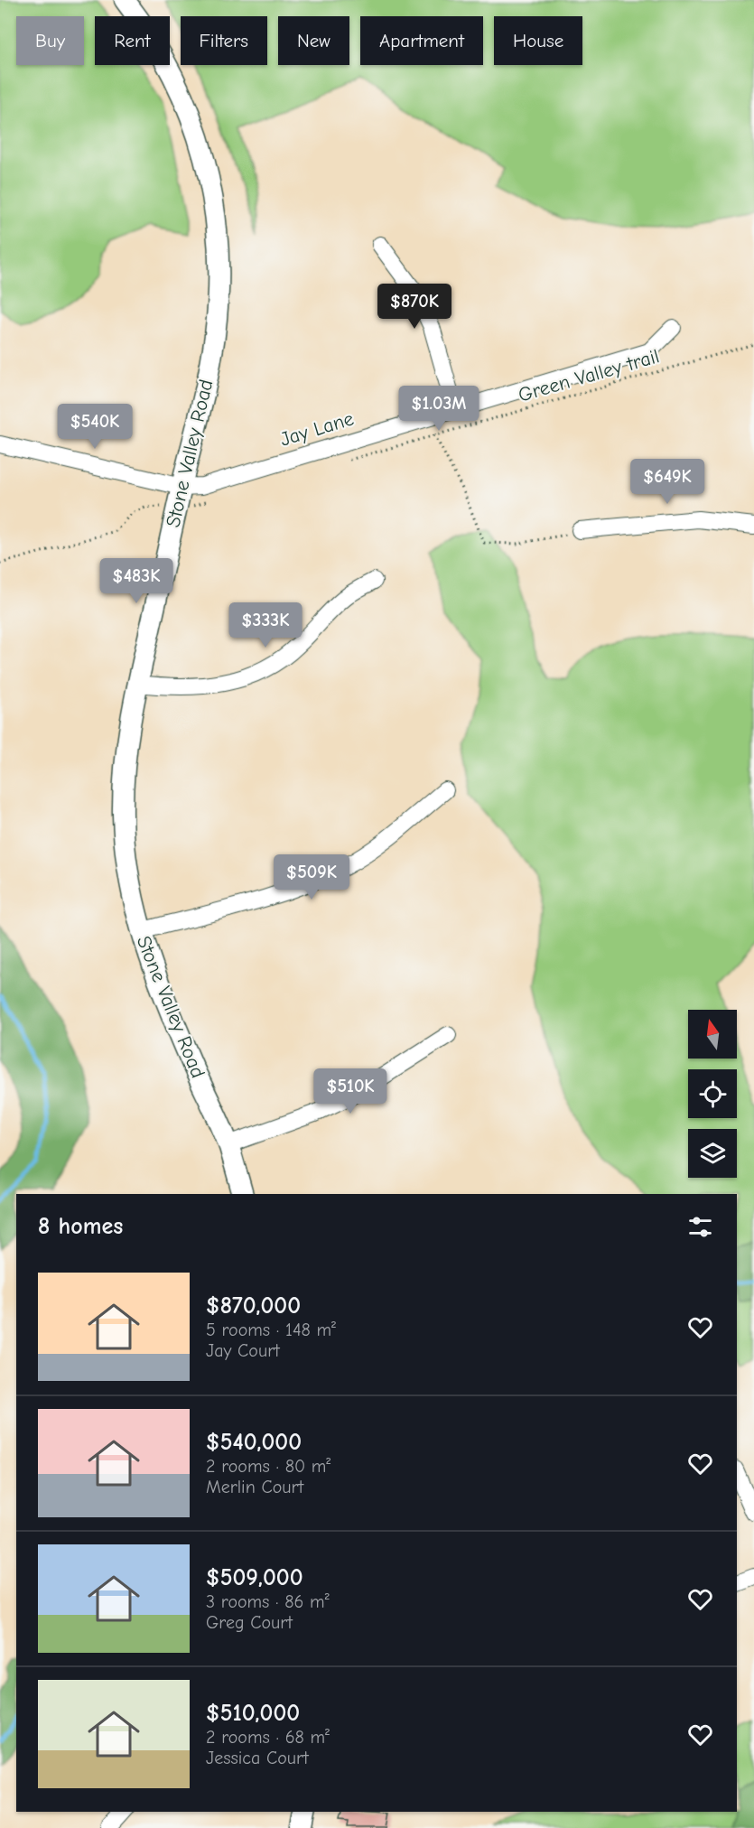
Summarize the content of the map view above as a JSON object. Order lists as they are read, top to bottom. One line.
{"streets":{"street":["Jay Lane","Stone Valley Road"],"path":["Green Valley trail"]},"crossings":[["Jay Lane","Stone Valley Road"]],"north":"top","page":{"chip":["Buy","Rent","Filters","New","Apartment","House"],"price":["$870K","$1.03M","$540K","$649K","$483K","$333K","$509K","$510K"],"heading":"8 homes","list":[{"name":"$870,000","note":"5 rooms · 148 m² · Jay Court"},{"name":"$540,000","note":"2 rooms · 80 m² · Merlin Court"},{"name":"$509,000","note":"3 rooms · 86 m² · Greg Court"},{"name":"$510,000","note":"2 rooms · 68 m² · Jessica Court"}]}}
